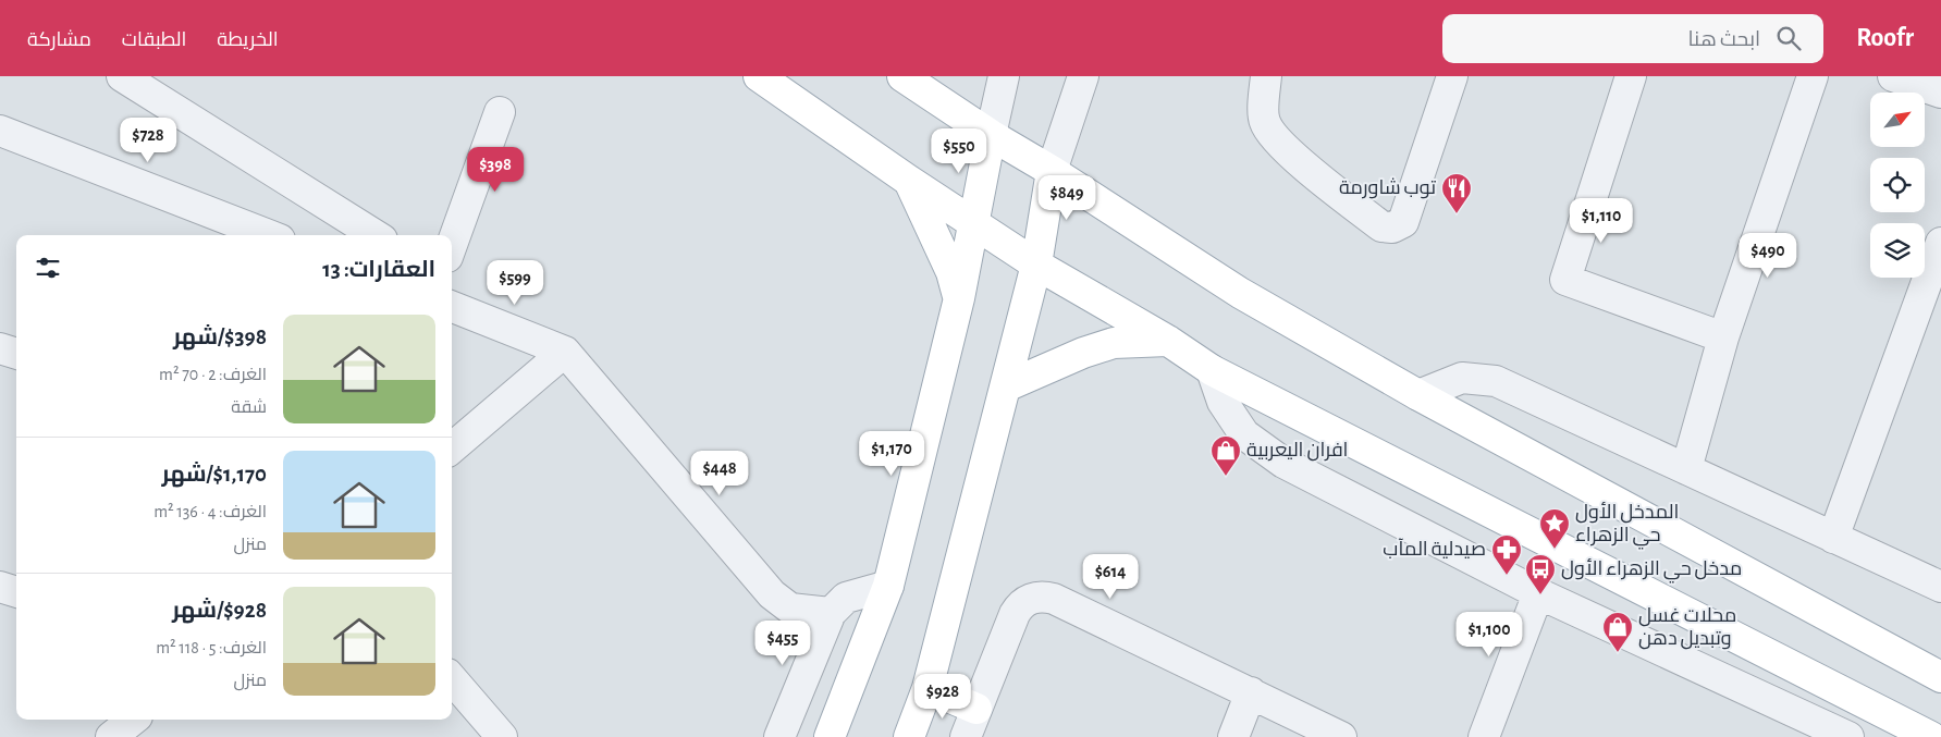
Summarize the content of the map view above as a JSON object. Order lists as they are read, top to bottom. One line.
{"places":{"restaurant":["توب شاورمة"],"shop":["افران اليعربية","محلات غسل وتبديل دهن"],"place":["المدخل الأول حي الزهراء"],"pharmacy":["صيدلية المآب"],"bus stop":["مدخل حي الزهراء الأول"]},"north":"top right","page":{"header":"Roofr","search":"ابحث هنا","nav":["الخريطة","الطبقات","مشاركة"],"price":["$728","$550","$398","$849","$1,110","$490","$599","$1,170","$448","$614","$1,100","$455","$928"],"heading":"العقارات: 13","list":[{"name":"$398/شهر","note":"الغرف: 2 · 70 m² · شقة"},{"name":"$1,170/شهر","note":"الغرف: 4 · 136 m² · منزل"},{"name":"$928/شهر","note":"الغرف: 5 · 118 m² · منزل"}]}}
